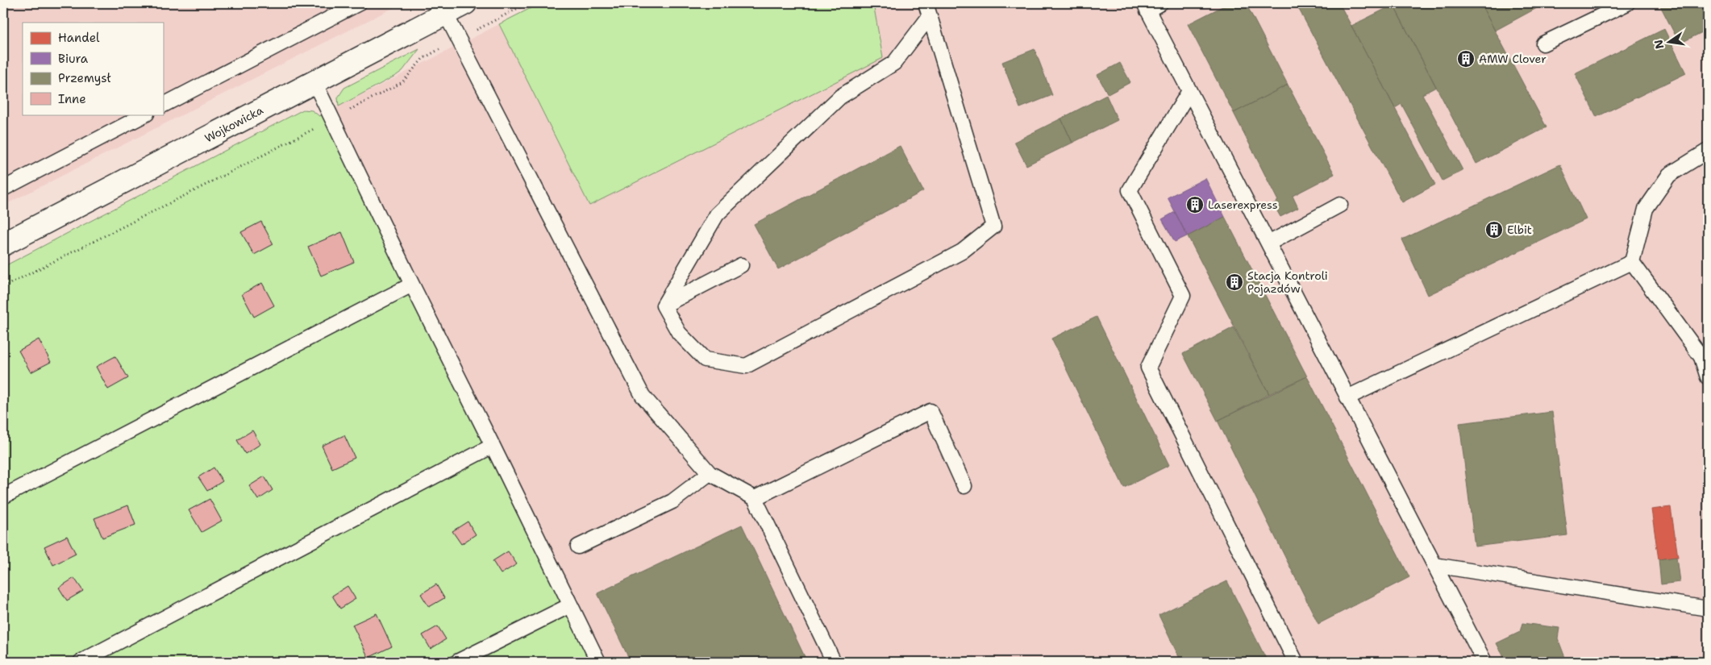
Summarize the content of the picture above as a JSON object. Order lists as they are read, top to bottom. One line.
{"streets":{"street":["Wojkowicka"]},"places":{"building":["AMW Clover","Laserexpress","Elbit","Stacja Kontroli Pojazdów"]},"legend":["Handel","Biura","Przemysł","Inne"],"north":"left"}
